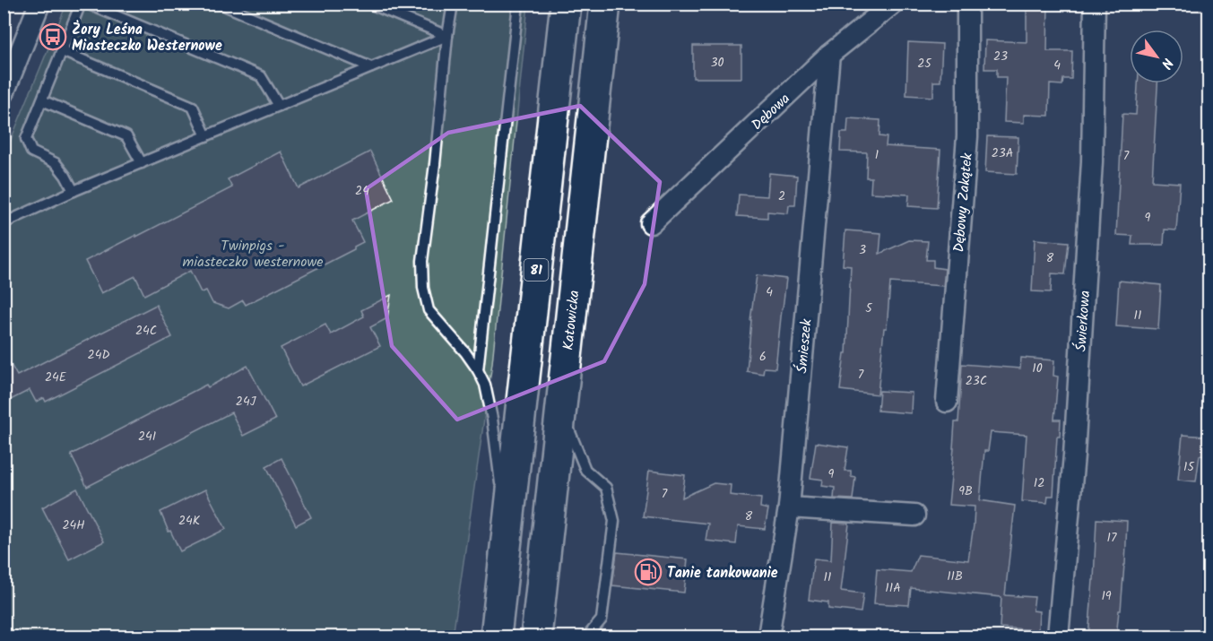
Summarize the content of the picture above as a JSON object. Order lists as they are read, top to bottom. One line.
{"streets":{"main road":["81","Katowicka"],"street":["Dębowa","Dębowy Zakątek","Świerkowa","Śmieszek"]},"crossings":[["Dębowa","Śmieszek"]],"parks":["Twinpigs - miasteczko westernowe"],"places":{"bus stop":["Żory Leśna Miasteczko Westernowe"],"fuel station":["Tanie tankowanie"]},"house_numbers":["23","30","25","4","23A","1","7","24","2","9","3","8","4","5","11","24C","24D","6","10","7","24E","23C","24J","24I","15","9","12","9B","7","8","24K","24H","17","11B","11","11A","19"],"north":"bottom right"}
